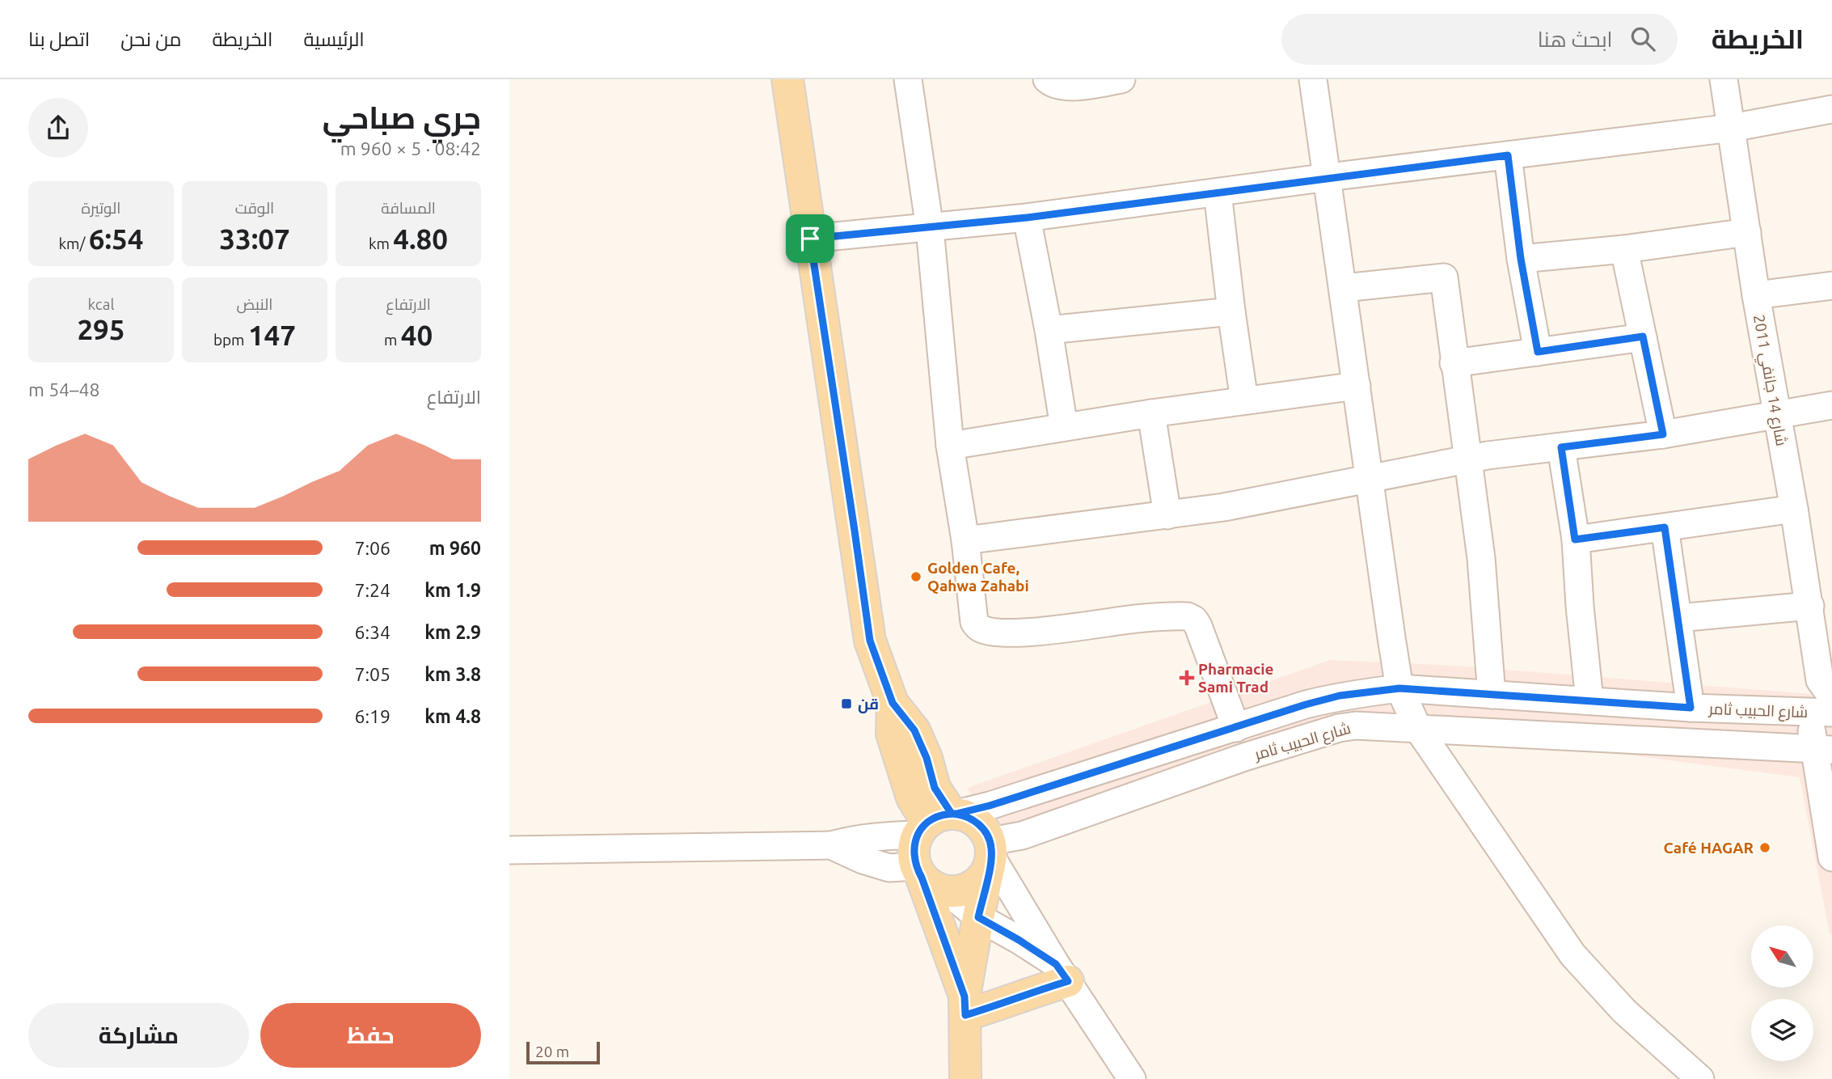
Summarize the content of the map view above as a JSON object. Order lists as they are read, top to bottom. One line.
{"streets":{"street":["شارع 14 جانفي 2011","شارع الحبيب ثامر"]},"crossings":[["شارع 14 جانفي 2011","شارع الحبيب ثامر"]],"places":{"other":["Golden Cafe, Qahwa Zahabi","Café HAGAR"],"health":["Pharmacie Sami Trad"],"transit":["قن"]},"scale_bar":"20 m","north":"top left","page":{"header":"الخريطة","search":"ابحث هنا","nav":["الرئيسية","الخريطة","من نحن","اتصل بنا"],"heading":["جري صباحي","08:42 · 5 × 960 m"],"stats":[["المسافة","4.80 km"],["الوقت","33:07"],["الوتيرة","6:54 /km"],["الارتفاع","40 m"],["النبض","147 bpm"],["kcal","295"]],"chart":["الارتفاع","48–54 m"],"list":[{"name":"960 m","note":"7:06"},{"name":"1.9 km","note":"7:24"},{"name":"2.9 km","note":"6:34"},{"name":"3.8 km","note":"7:05"},{"name":"4.8 km","note":"6:19"}],"buttons":["حفظ","مشاركة"],"scale":"20 m"}}
